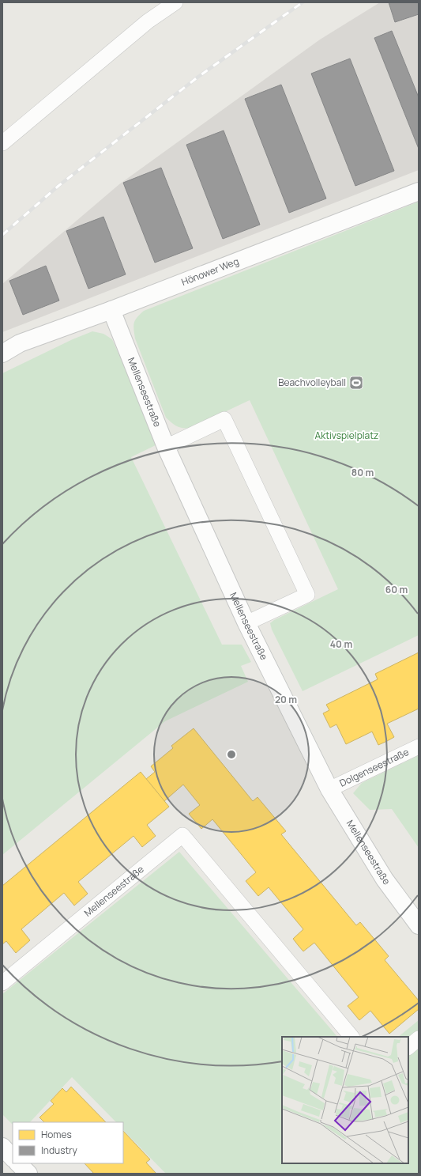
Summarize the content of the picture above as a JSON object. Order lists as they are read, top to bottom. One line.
{"streets":{"street":["Hönower Weg","Mellenseestraße"],"lane":["Dolgenseestraße"]},"crossings":[["Hönower Weg","Mellenseestraße"],["Mellenseestraße","Dolgenseestraße"]],"parks":["Aktivspielplatz"],"places":{"sports":["Beachvolleyball"]},"legend":["Homes","Industry"],"rings":["80 m","60 m","40 m","20 m"]}
